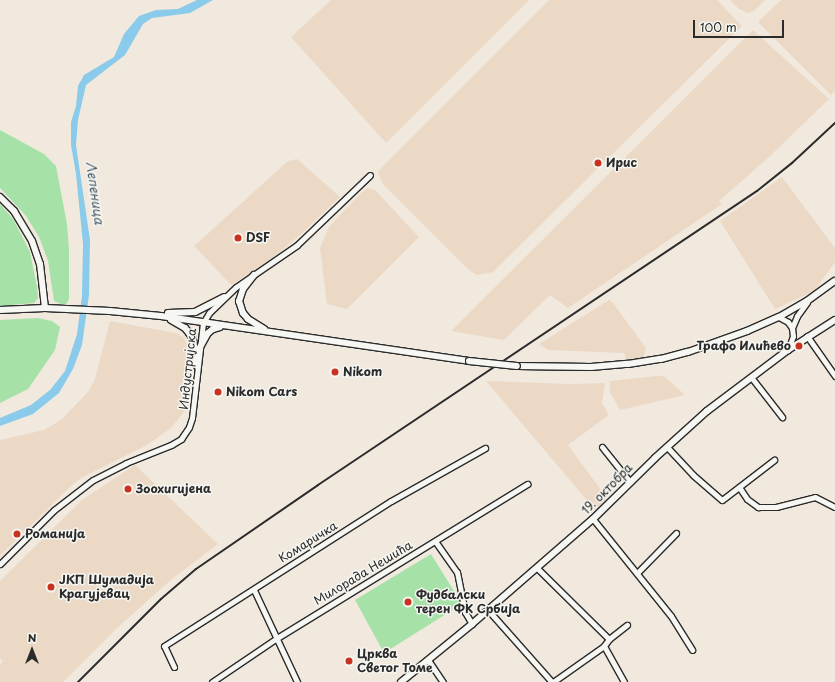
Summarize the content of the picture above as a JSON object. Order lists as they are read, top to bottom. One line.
{"streets":{"street":["Индустријска","19. октобра","Комаричка","Милорада Нешића"]},"water":["Лепеница"],"places":["Ирис","DSF","Трафо Илићево","Nikom","Nikom Cars","Зоохигијена","Романија","ЈКП Шумадија Крагујевац","Фудбалски терен ФК Србија","Црква Светог Томе"],"scale_bar":"100 m","north":"top"}
